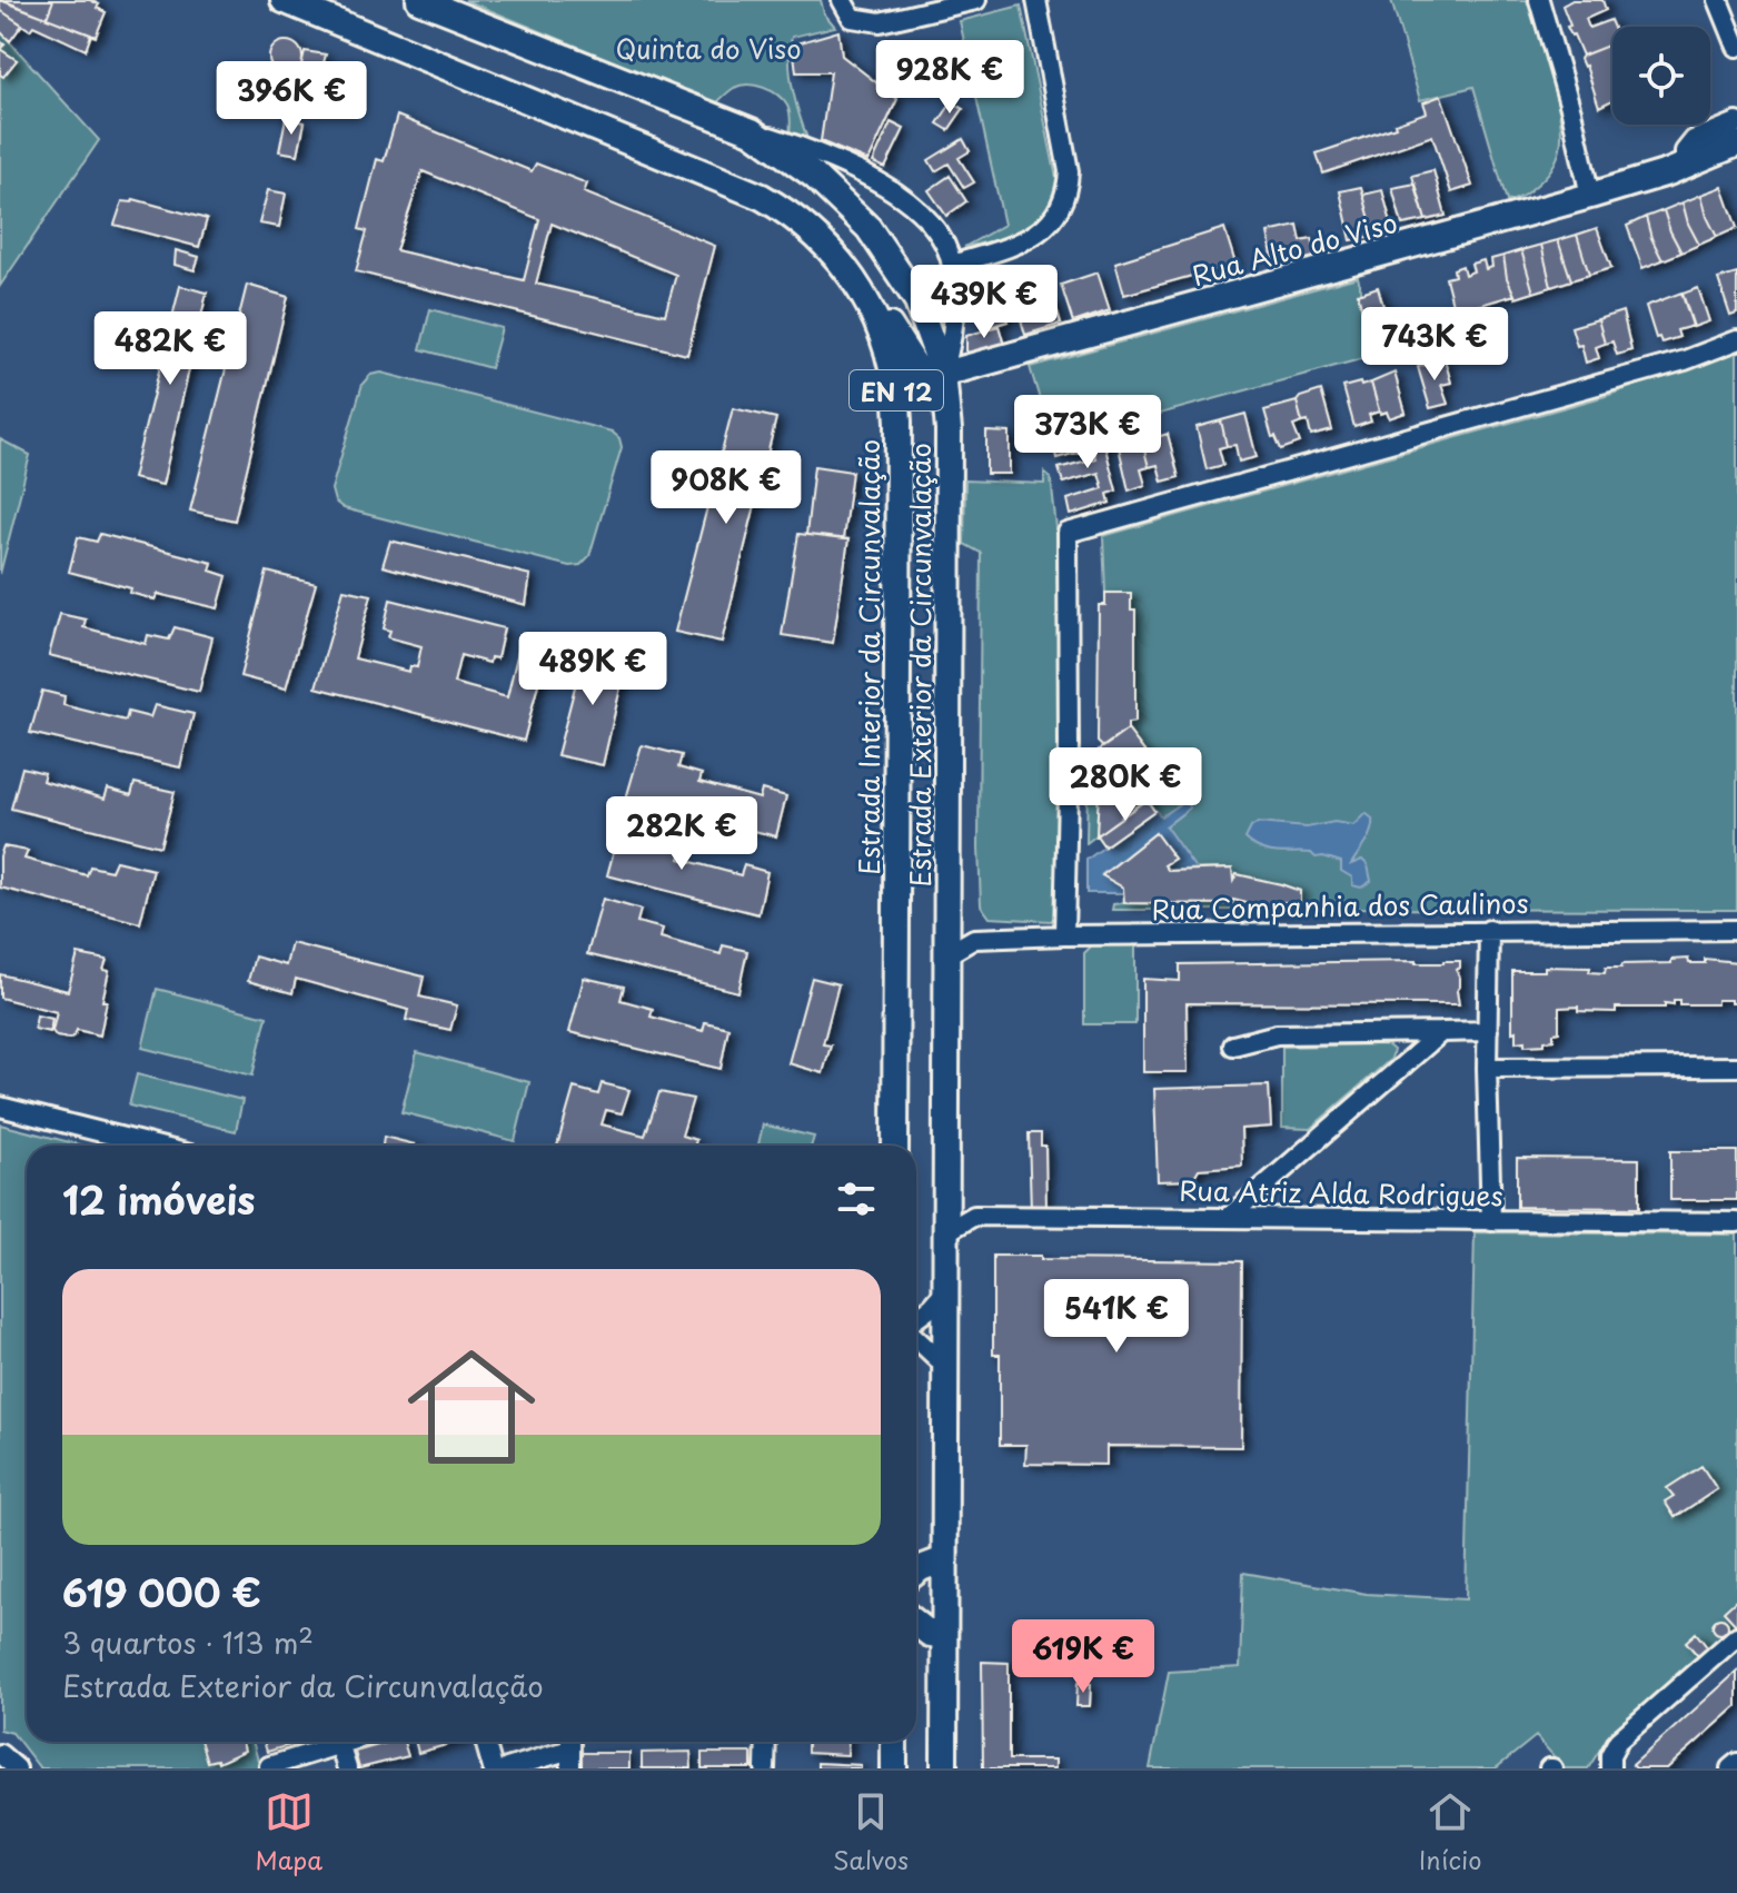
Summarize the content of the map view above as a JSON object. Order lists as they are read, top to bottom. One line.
{"streets":{"main road":["Rua Alto do Viso","EN 12","Estrada Interior da Circunvalação","Estrada Exterior da Circunvalação"],"street":["Rua Companhia dos Caulinos","Rua Atriz Alda Rodrigues"]},"crossings":[["Rua Alto do Viso","Estrada Exterior da Circunvalação"],["Estrada Exterior da Circunvalação","Rua Companhia dos Caulinos"],["Estrada Exterior da Circunvalação","Rua Atriz Alda Rodrigues"]],"parks":["Quinta do Viso"],"page":{"price":["928K €","396K €","439K €","743K €","482K €","373K €","908K €","489K €","280K €","282K €","541K €","619K €"],"heading":"12 imóveis","list":[{"name":"619 000 €","note":"3 quartos · 113 m² · Estrada Exterior da Circunvalação"}],"tabs":["Mapa","Salvos","Início"]}}
